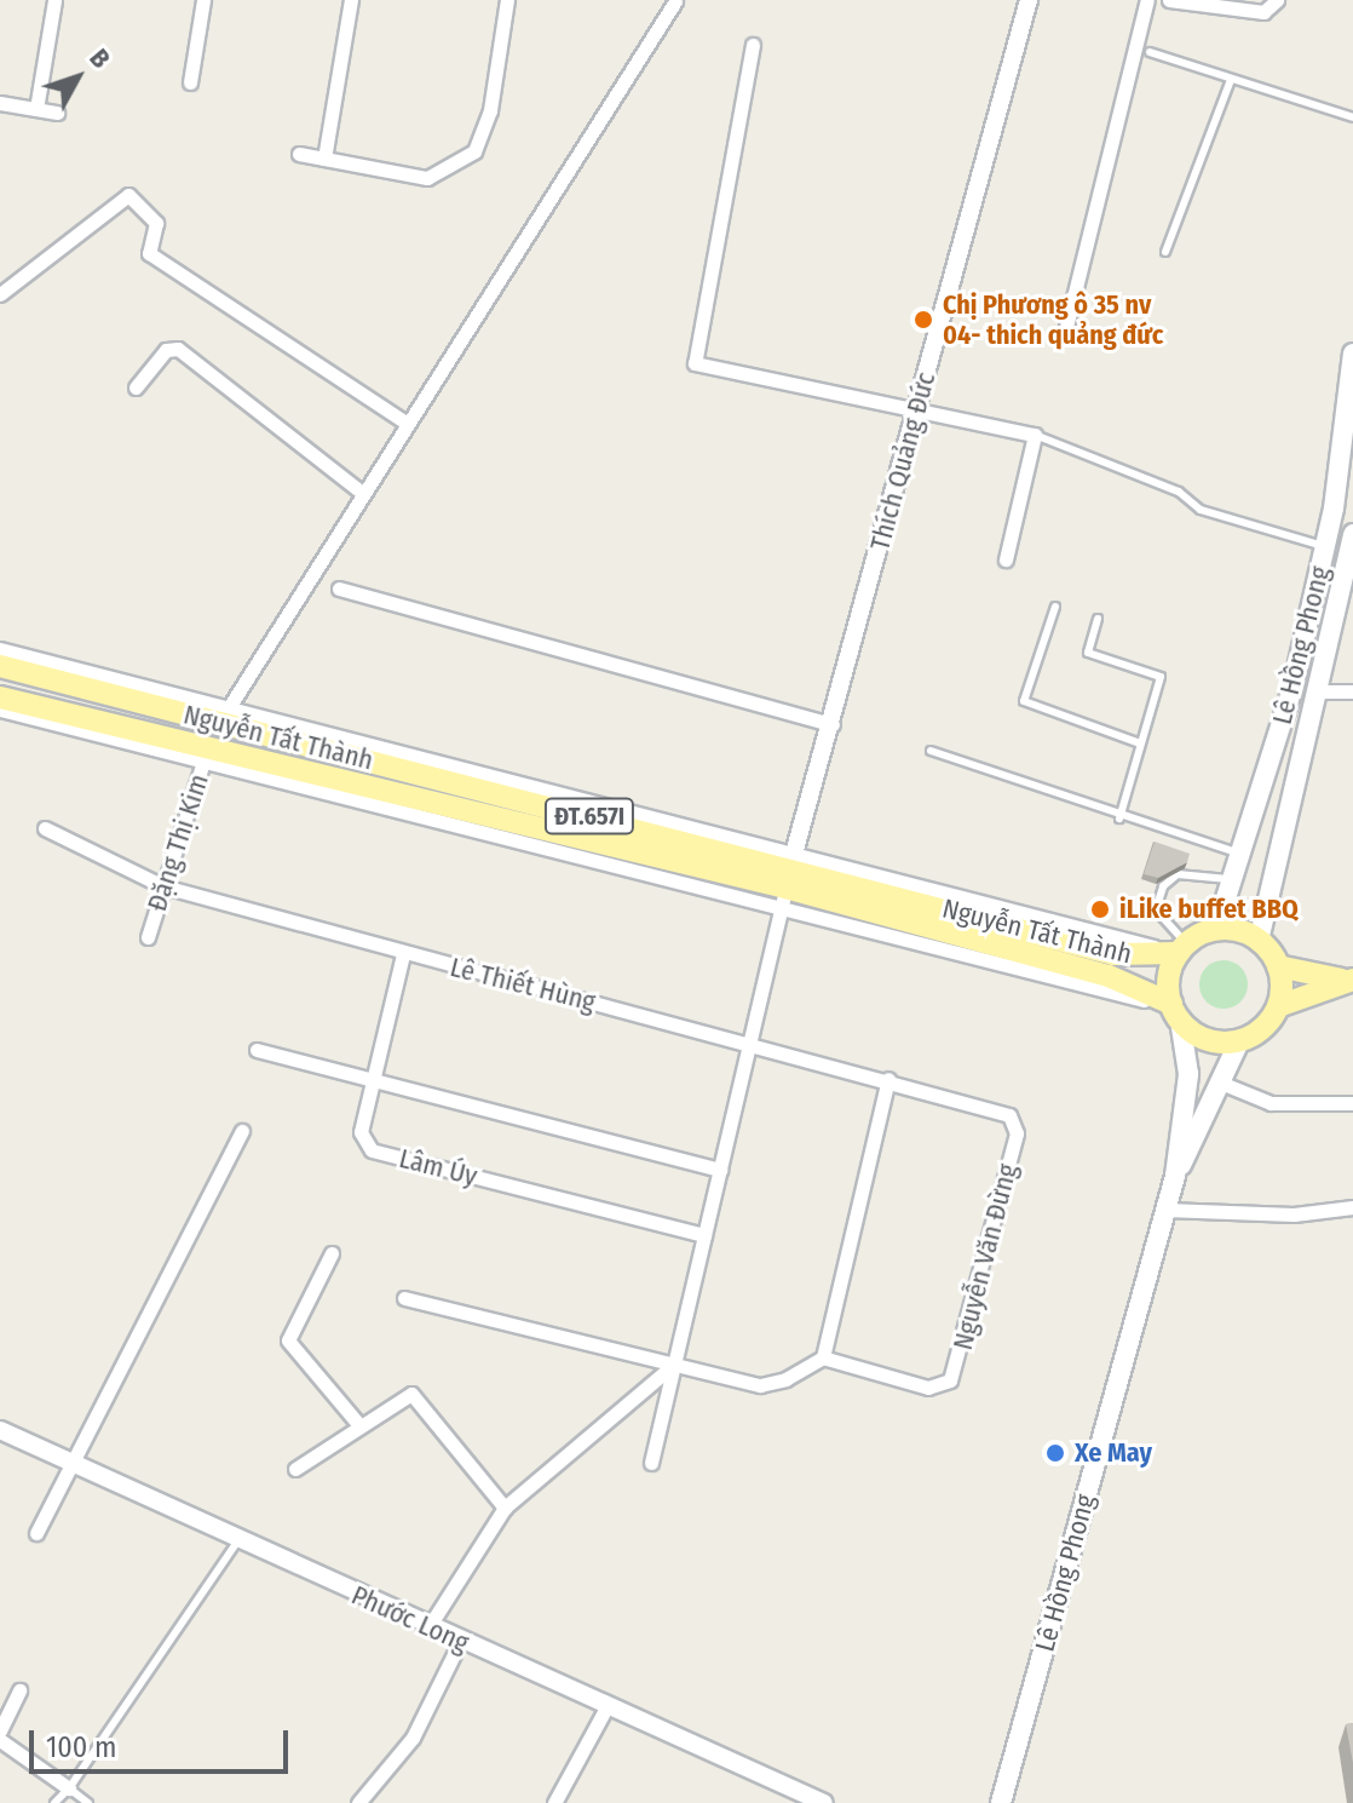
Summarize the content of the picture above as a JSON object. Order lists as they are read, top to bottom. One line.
{"streets":{"main road":["Lê Hồng Phong","Nguyễn Tất Thành","ĐT.657I"],"street":["Thích Quảng Đức","Đặng Thị Kim","Lê Thiết Hùng","Lâm Úy","Nguyễn Văn Đừng","Phước Long"]},"crossings":[["Thích Quảng Đức","Nguyễn Tất Thành"],["Lê Hồng Phong","Nguyễn Tất Thành"],["Nguyễn Tất Thành","Đặng Thị Kim"],["Đặng Thị Kim","Lê Thiết Hùng"],["Lê Thiết Hùng","Lâm Úy"],["Lê Thiết Hùng","Nguyễn Văn Đừng"]],"places":["Chị Phương ô 35 nv 04- thich quảng đức","iLike buffet BBQ","Xe May"],"scale_bar":"100 m","north":"top right"}
